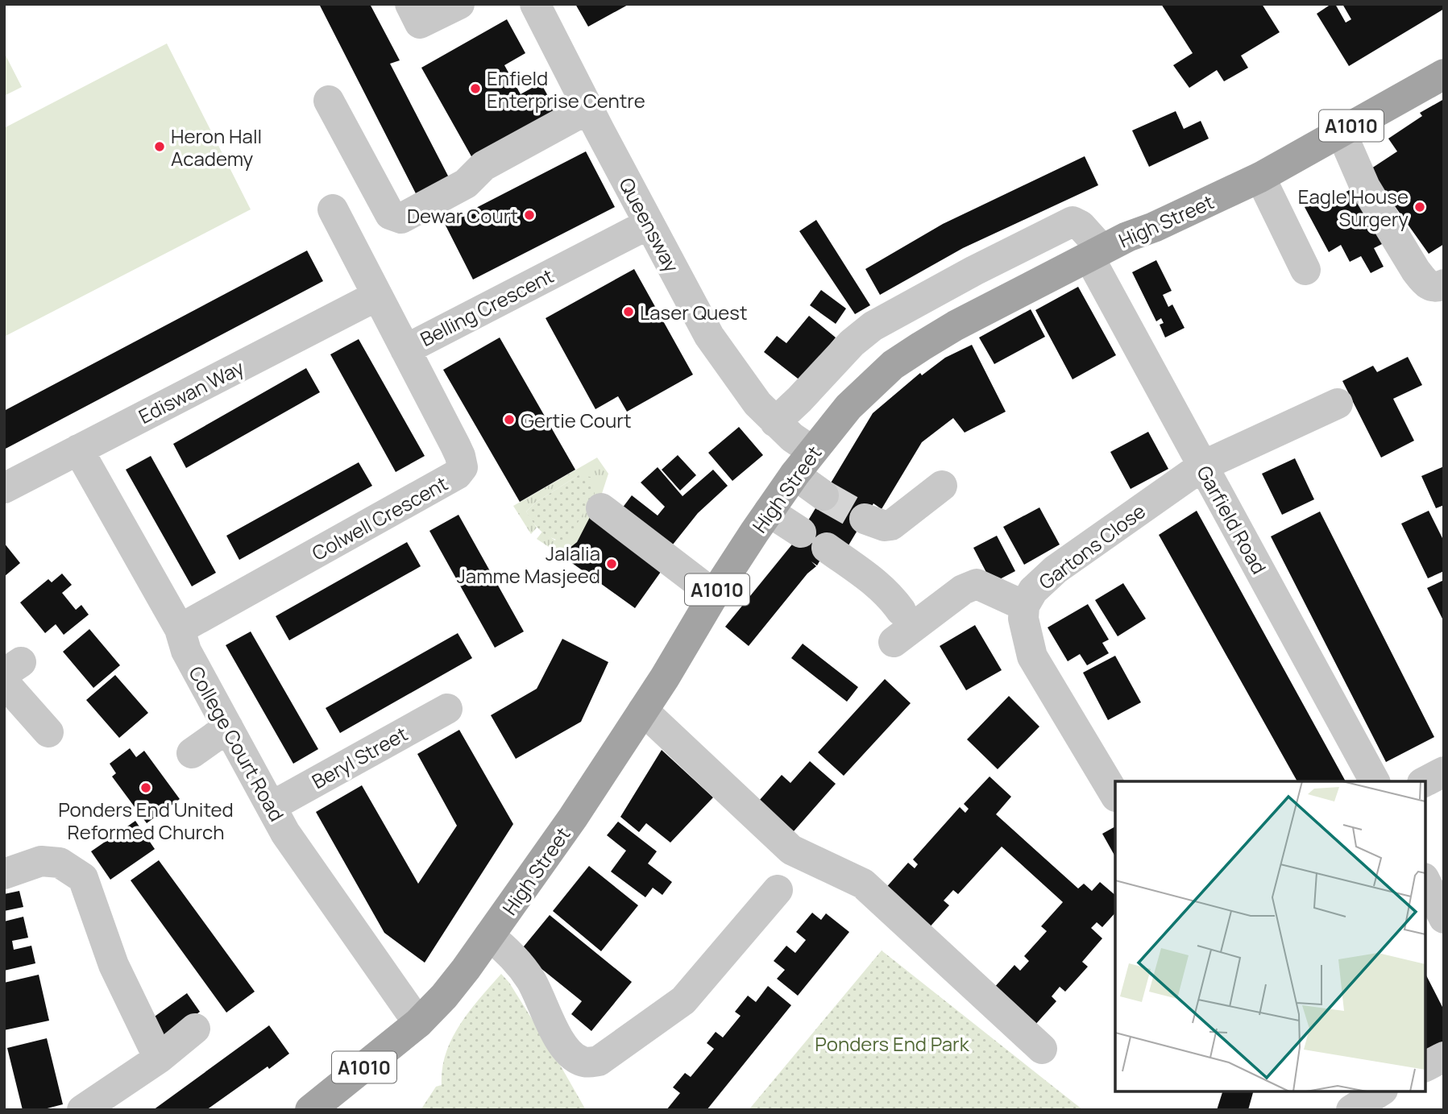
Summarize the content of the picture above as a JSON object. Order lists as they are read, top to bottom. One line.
{"streets":{"main road":["A1010","High Street"],"street":["Queensway","Belling Crescent","Ediswan Way","Colwell Crescent","Garfield Road","Gartons Close","College Court Road","Beryl Street"]},"crossings":[["High Street","Queensway"],["High Street","Garfield Road"],["High Street","College Court Road"],["Queensway","Belling Crescent"],["Belling Crescent","Ediswan Way"],["Belling Crescent","Colwell Crescent"],["Ediswan Way","College Court Road"],["Colwell Crescent","College Court Road"],["Garfield Road","Gartons Close"],["College Court Road","Beryl Street"]],"parks":["Ponders End Park"],"places":["Enfield Enterprise Centre","Heron Hall Academy","Eagle House Surgery","Dewar Court","Laser Quest","Gertie Court","Jalalia Jamme Masjeed","Ponders End United Reformed Church"]}
